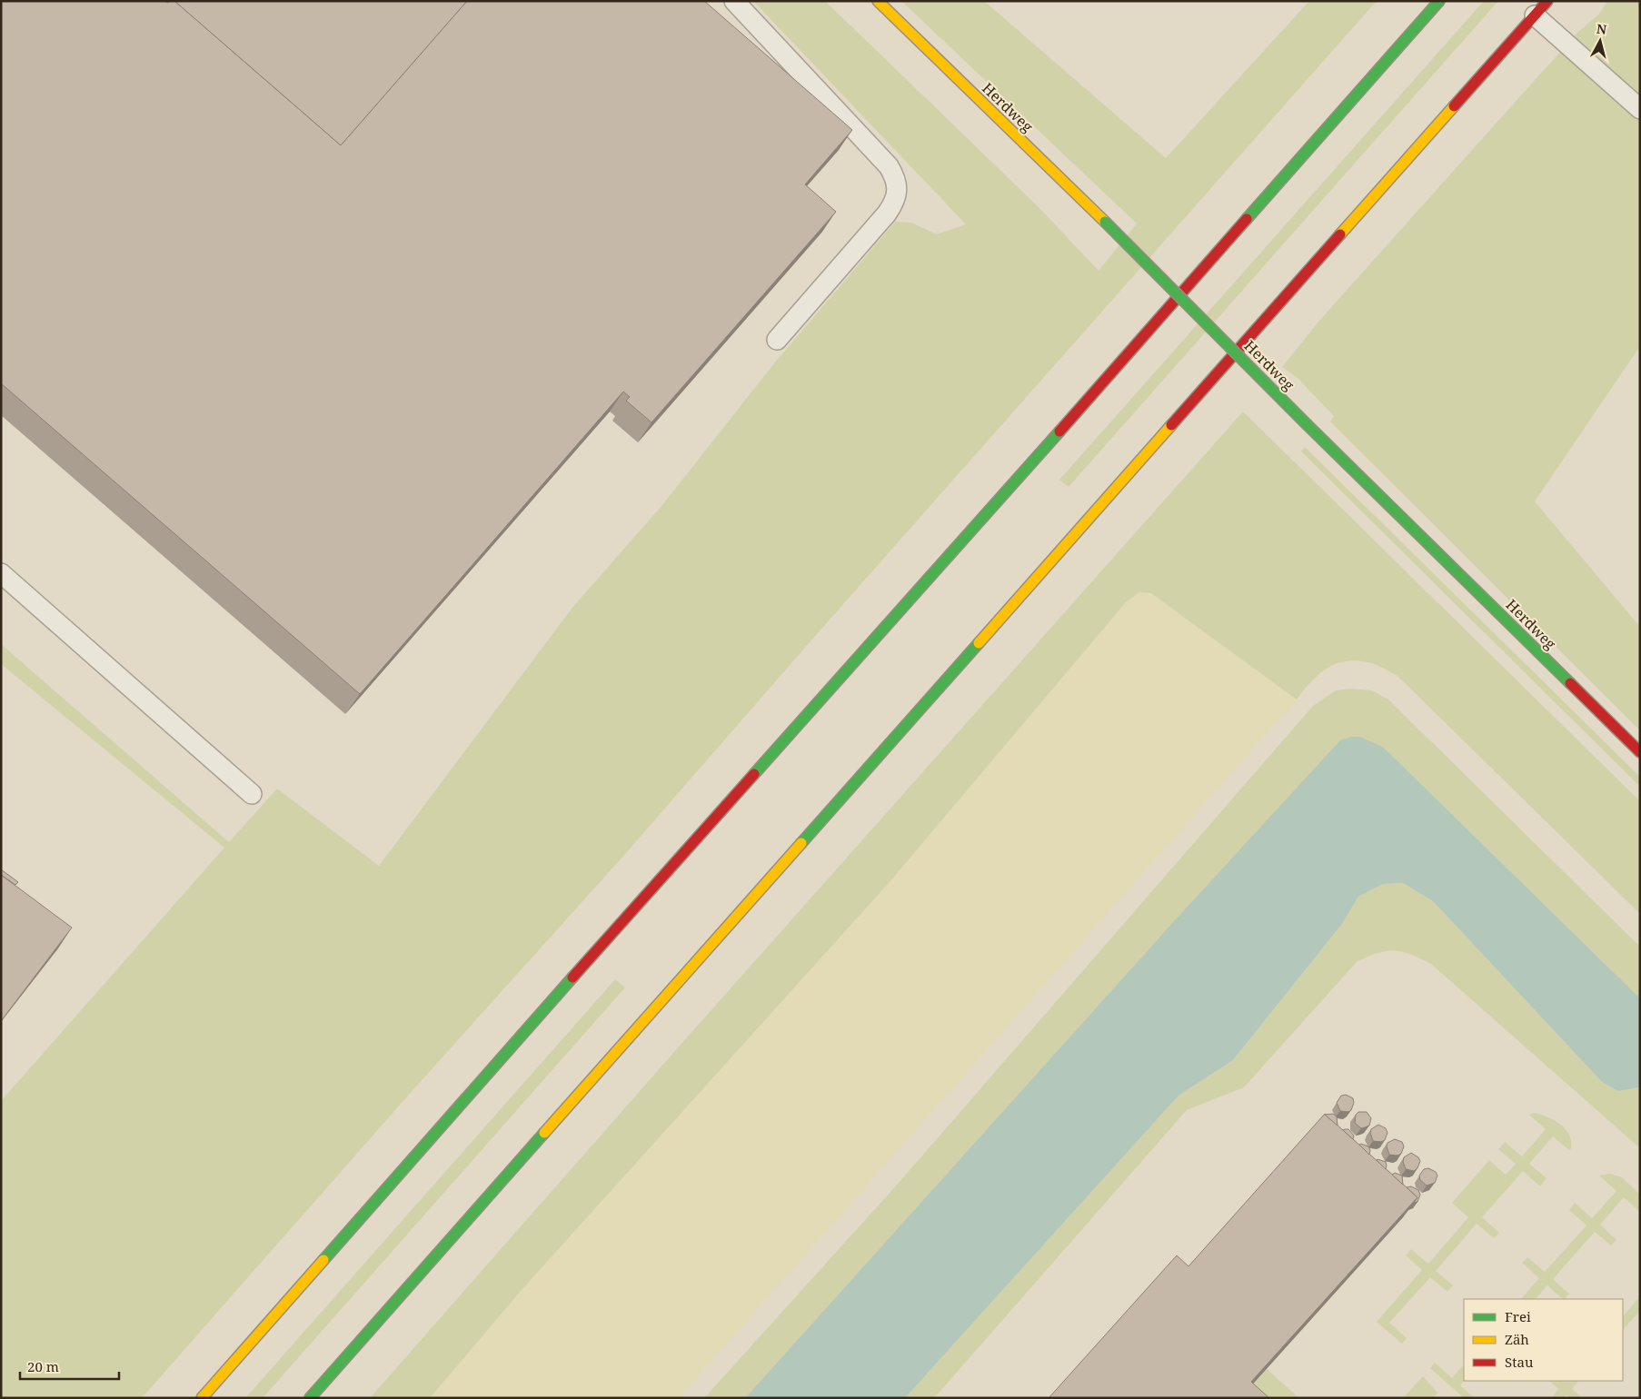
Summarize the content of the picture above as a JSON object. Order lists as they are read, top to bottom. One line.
{"streets":{"main road":["Herdweg"]},"legend":["Frei","Zäh","Stau"],"scale_bar":"20 m","north":"top"}
